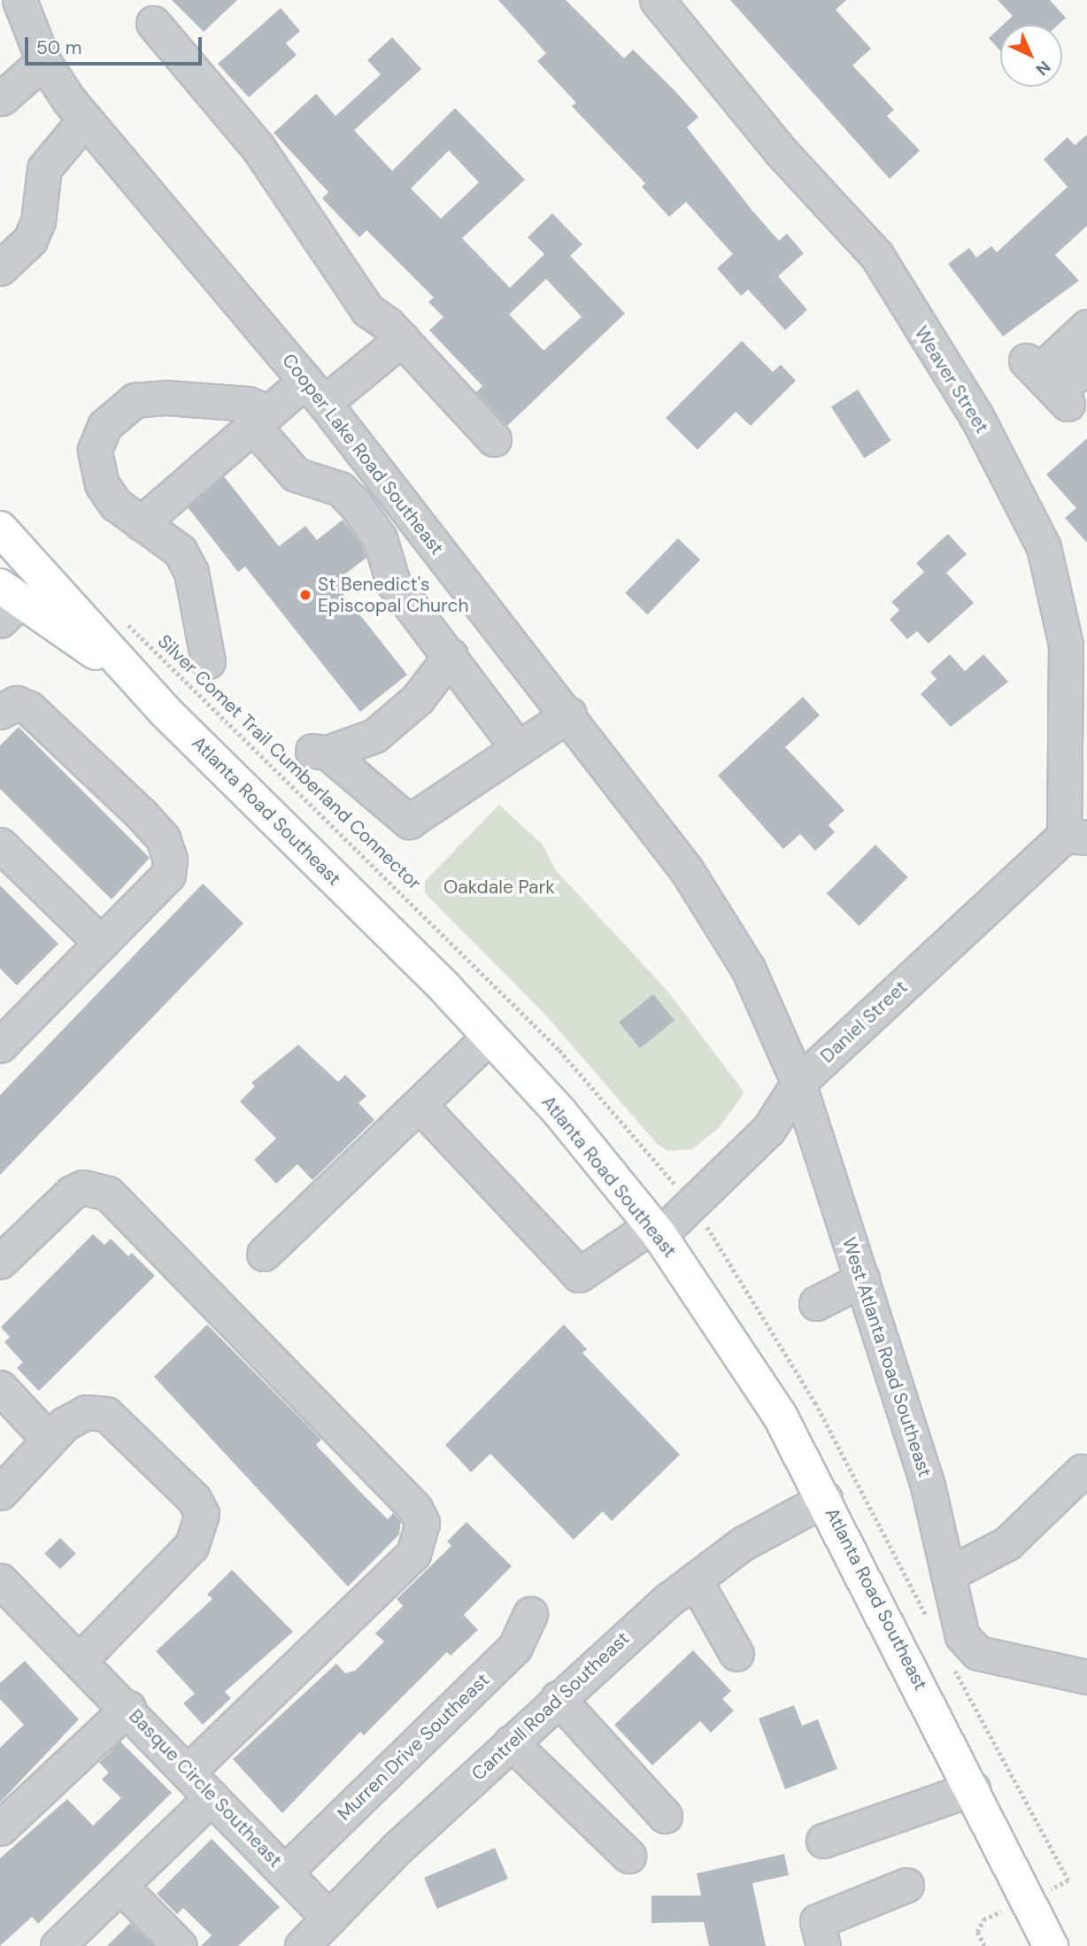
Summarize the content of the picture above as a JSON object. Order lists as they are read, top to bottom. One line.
{"streets":{"main road":["Atlanta Road Southeast"],"street":["Weaver Street","Cooper Lake Road Southeast","Daniel Street","West Atlanta Road Southeast","Cantrell Road Southeast","Murren Drive Southeast","Basque Circle Southeast"],"path":["Silver Comet Trail Cumberland Connector"]},"crossings":[["Weaver Street","Daniel Street"],["Cooper Lake Road Southeast","Daniel Street"],["Cooper Lake Road Southeast","West Atlanta Road Southeast"],["Atlanta Road Southeast","Daniel Street"],["Atlanta Road Southeast","Cantrell Road Southeast"],["Daniel Street","West Atlanta Road Southeast"],["Cantrell Road Southeast","Basque Circle Southeast"],["Murren Drive Southeast","Basque Circle Southeast"]],"parks":["Oakdale Park"],"places":["St Benedict's Episcopal Church"],"scale_bar":"50 m","north":"bottom right"}
